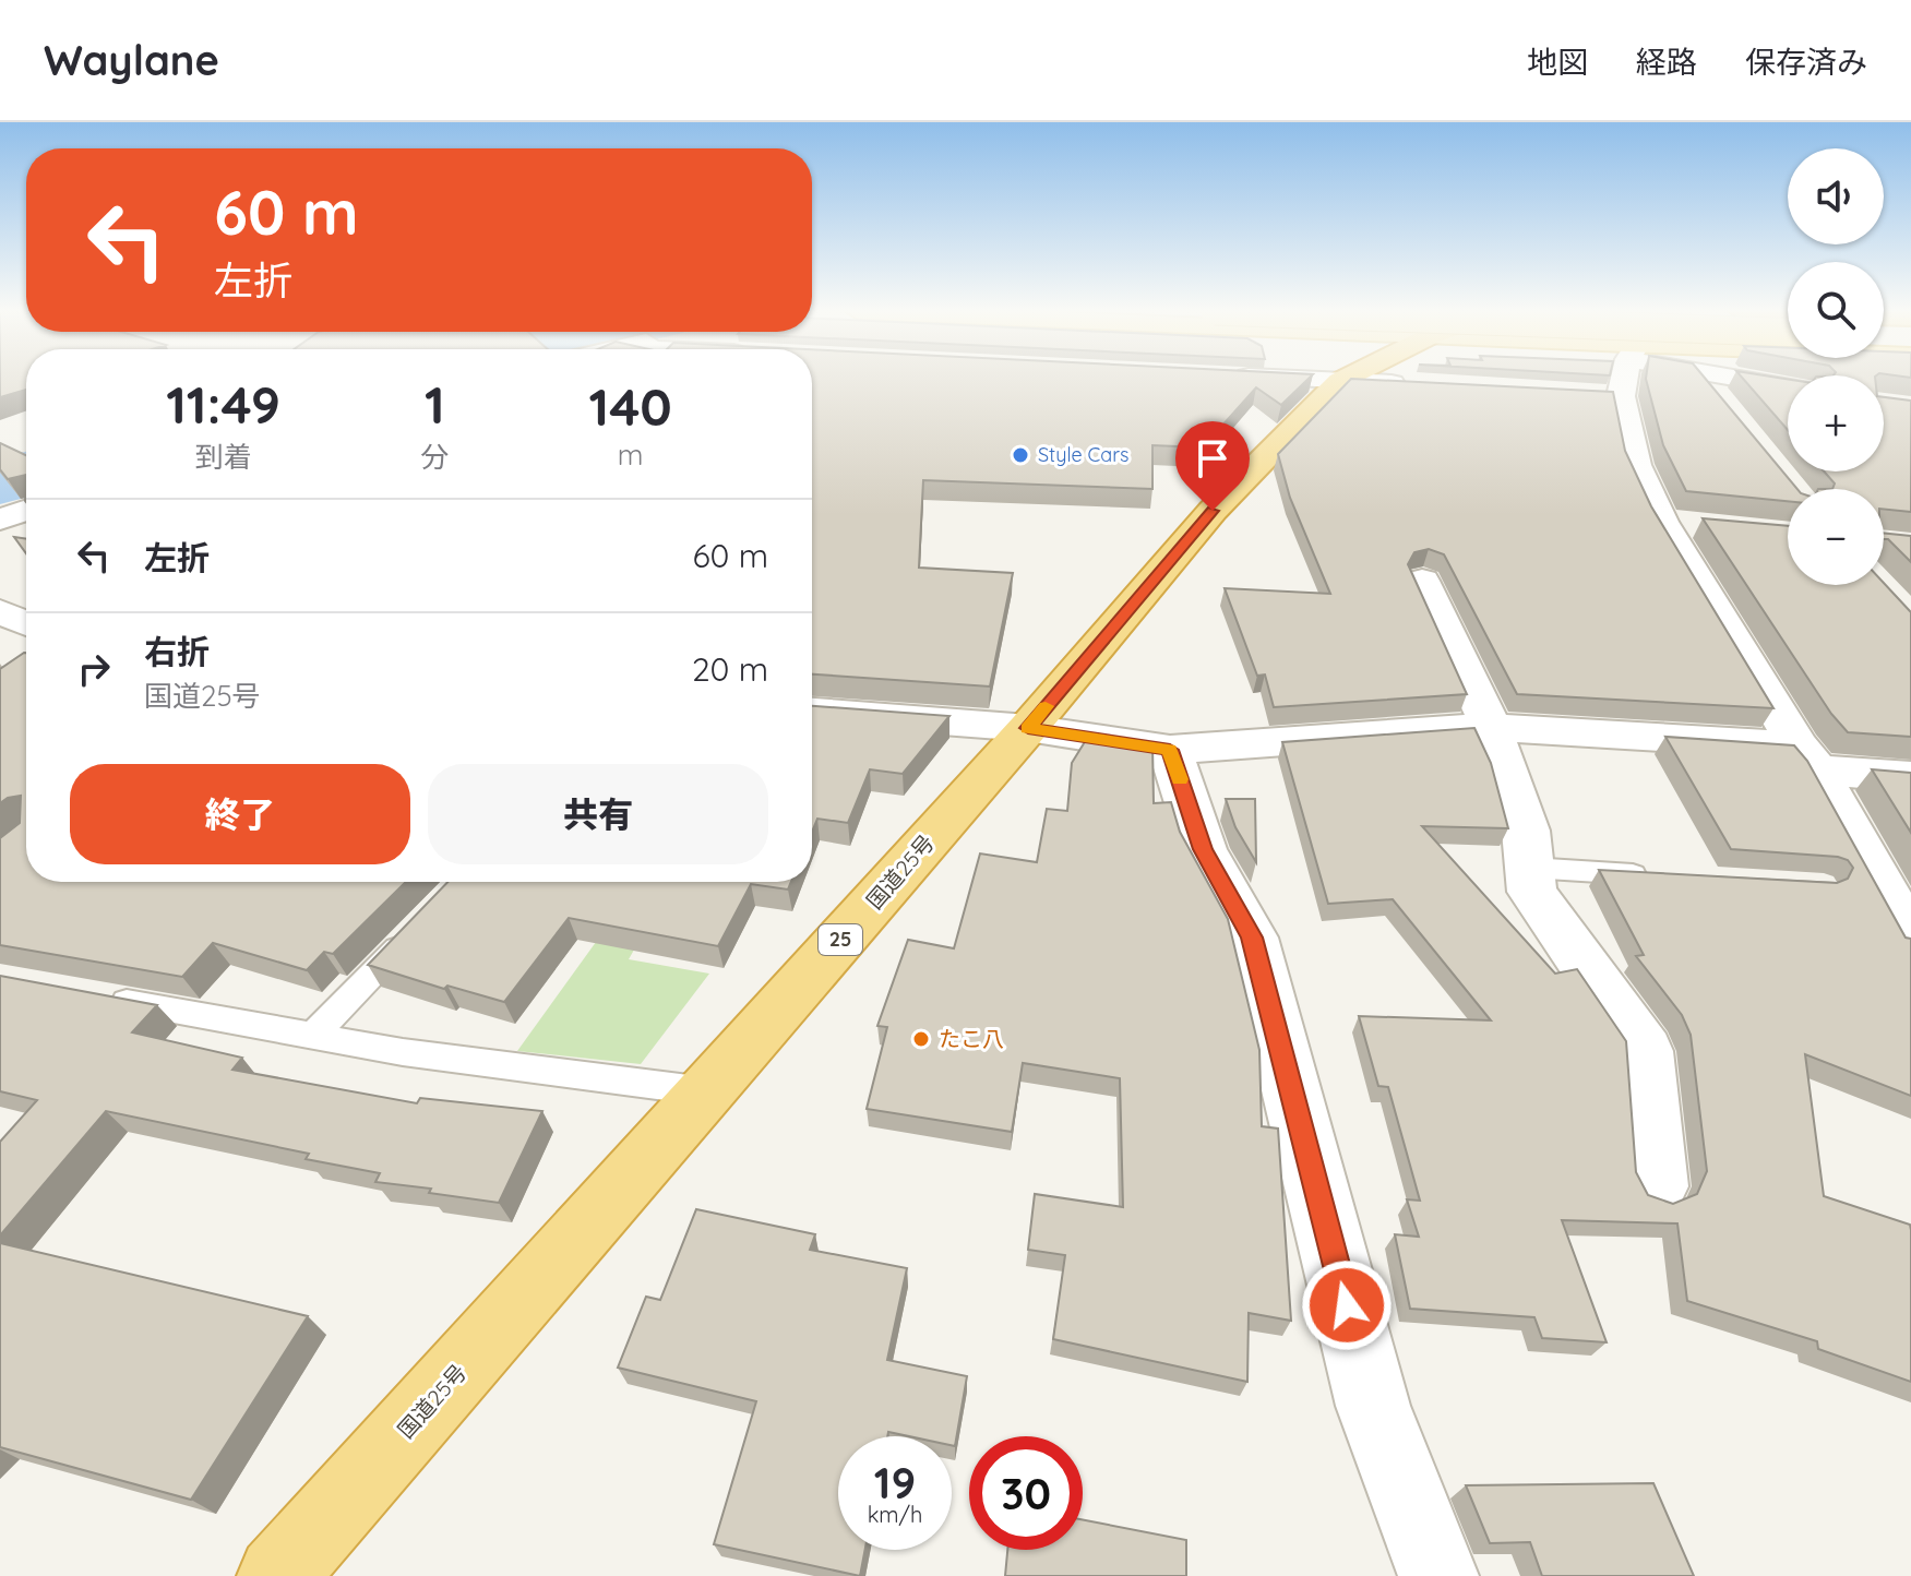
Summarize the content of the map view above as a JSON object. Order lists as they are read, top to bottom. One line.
{"streets":{"highway":["国道25号","25"]},"places":["Style Cars","たこ八"],"page":{"header":"Waylane","nav":["地図","経路","保存済み"],"map_buttons":["+","−"],"turn":["60 m","左折"],"eta":["11:49","到着","1","分","140","m"],"list":[{"name":"左折","value":"60 m"},{"name":"右折","note":"国道25号","value":"20 m"}],"buttons":["終了","共有"],"speed":"19 km/h","limit":"30"}}
